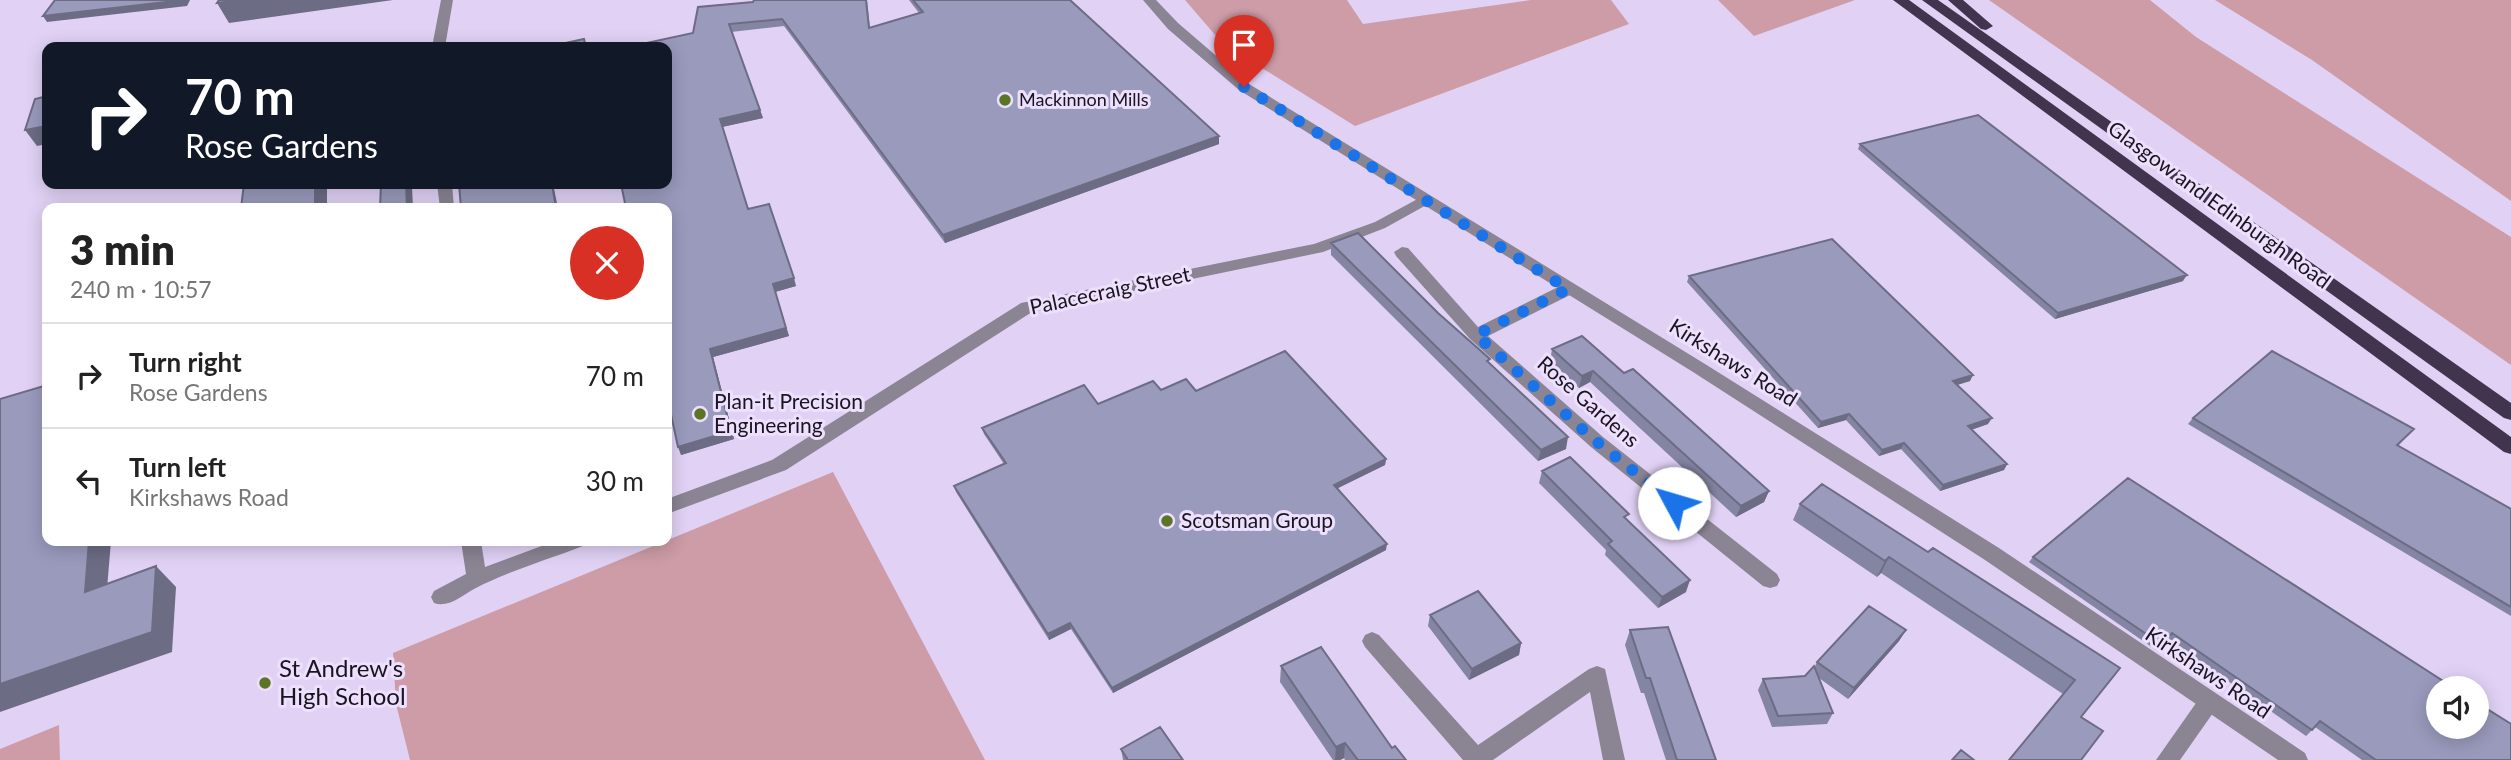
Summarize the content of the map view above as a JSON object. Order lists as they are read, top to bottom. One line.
{"streets":{"highway":["Glasgow and Edinburgh Road"],"street":["Palacecraig Street","Kirkshaws Road","Rose Gardens"]},"crossings":[["Palacecraig Street","Kirkshaws Road"]],"places":["Mackinnon Mills","Plan-it Precision Engineering","Scotsman Group","St Andrew's High School"],"page":{"turn":["70 m","Rose Gardens"],"heading":["3 min","240 m · 10:57"],"list":[{"name":"Turn right","note":"Rose Gardens","value":"70 m"},{"name":"Turn left","note":"Kirkshaws Road","value":"30 m"}]}}
